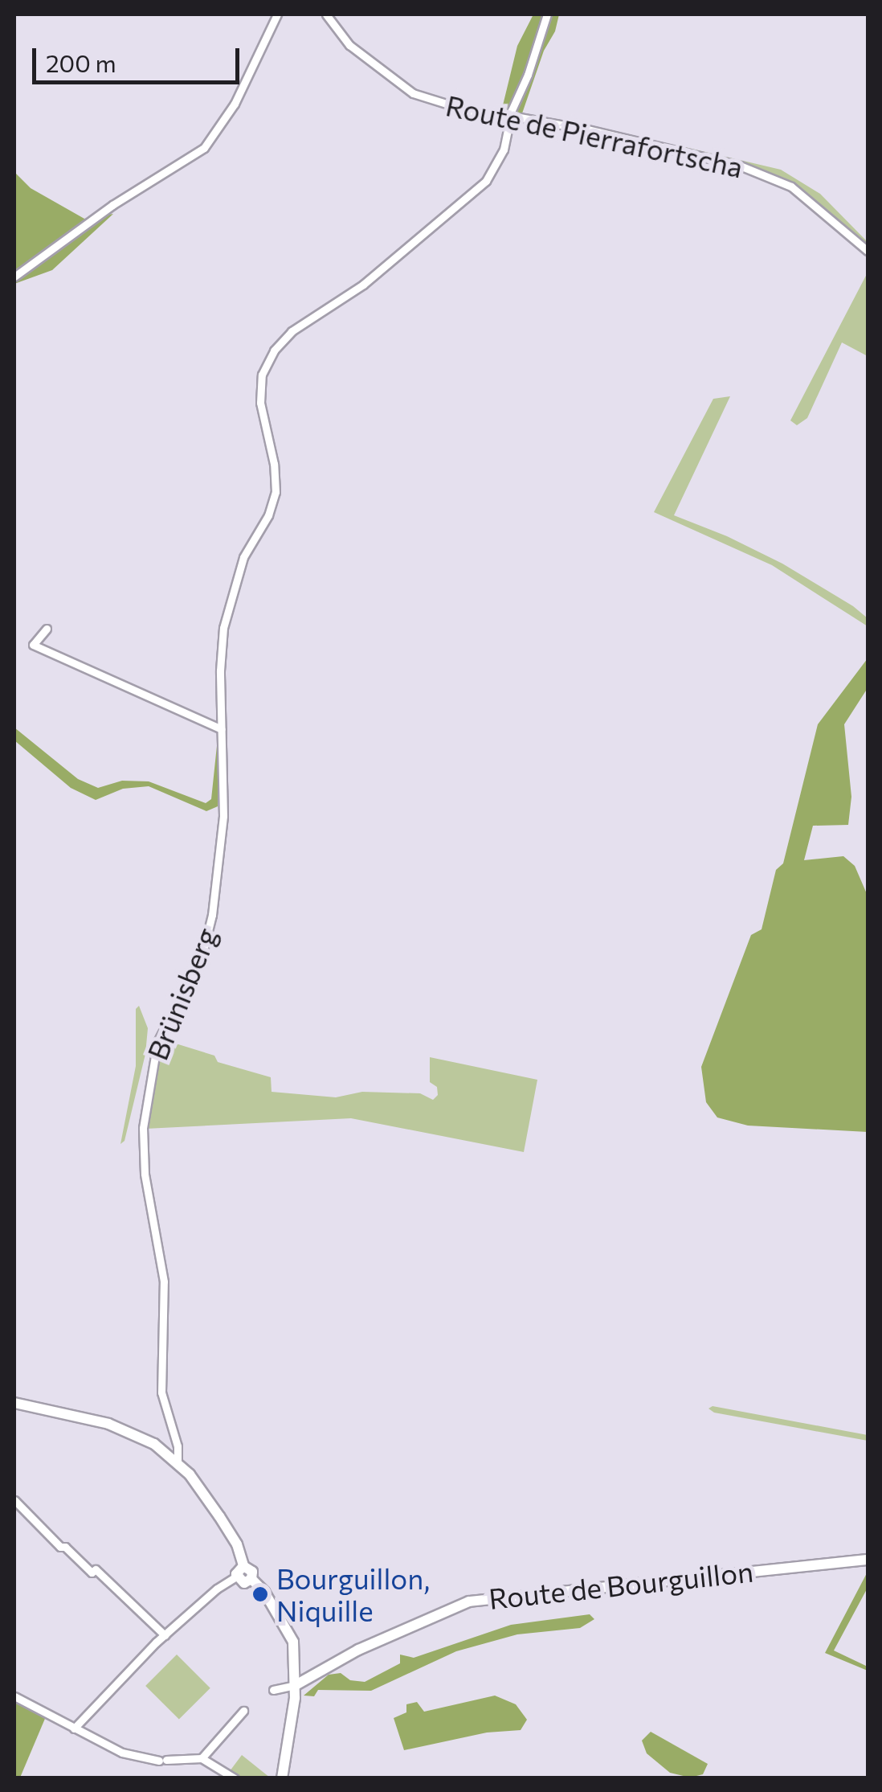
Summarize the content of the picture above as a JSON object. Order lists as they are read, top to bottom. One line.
{"streets":{"main road":["Route de Bourguillon"],"street":["Route de Pierrafortscha","Brünisberg"]},"crossings":[["Route de Pierrafortscha","Brünisberg"]],"places":["Bourguillon, Niquille"],"scale_bar":"200 m"}
